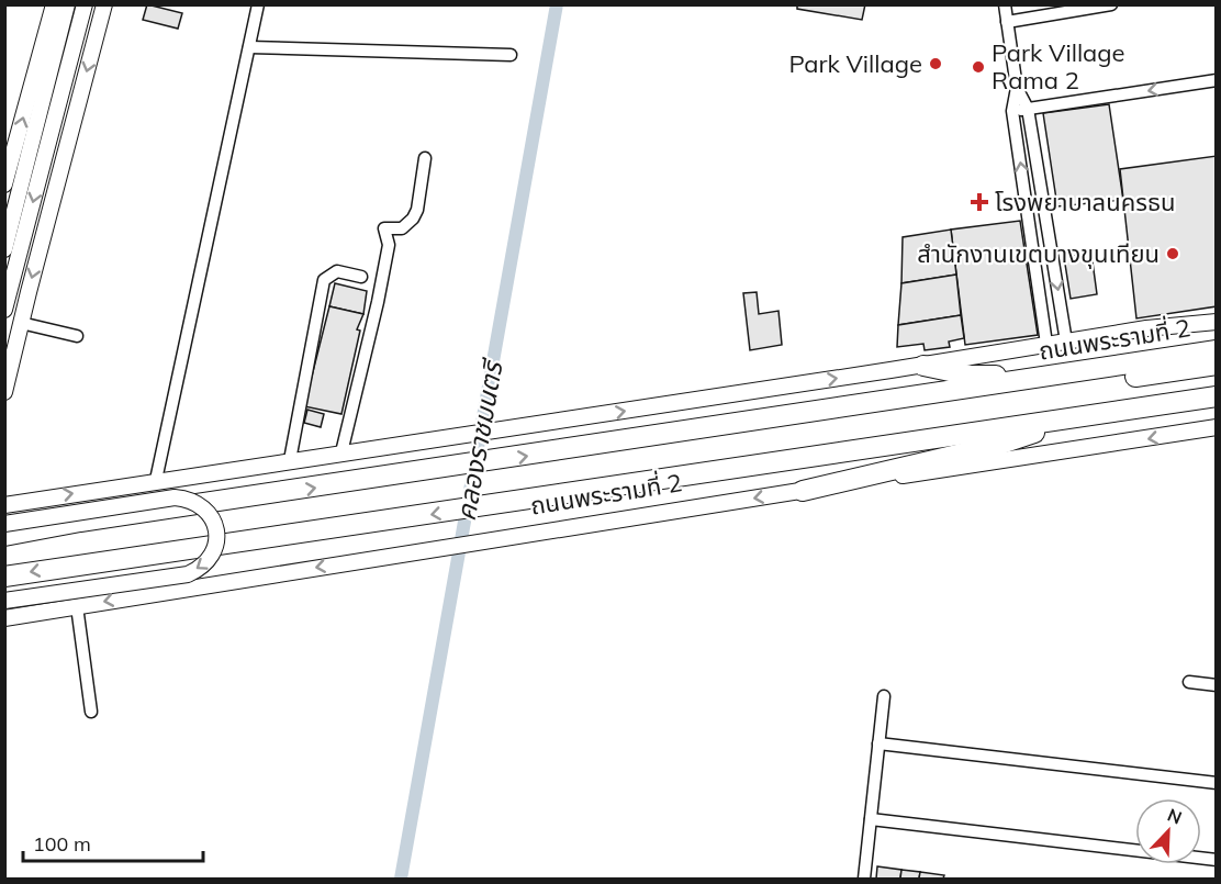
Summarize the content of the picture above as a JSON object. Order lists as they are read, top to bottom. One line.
{"streets":{"highway":["ถนนพระรามที่ 2"]},"water":["คลองราชมนตรี"],"places":{"other":["Park Village","Park Village Rama 2","สำนักงานเขตบางขุนเทียน"],"health":["โรงพยาบาลนครธน"]},"scale_bar":"100 m","north":"top right"}
